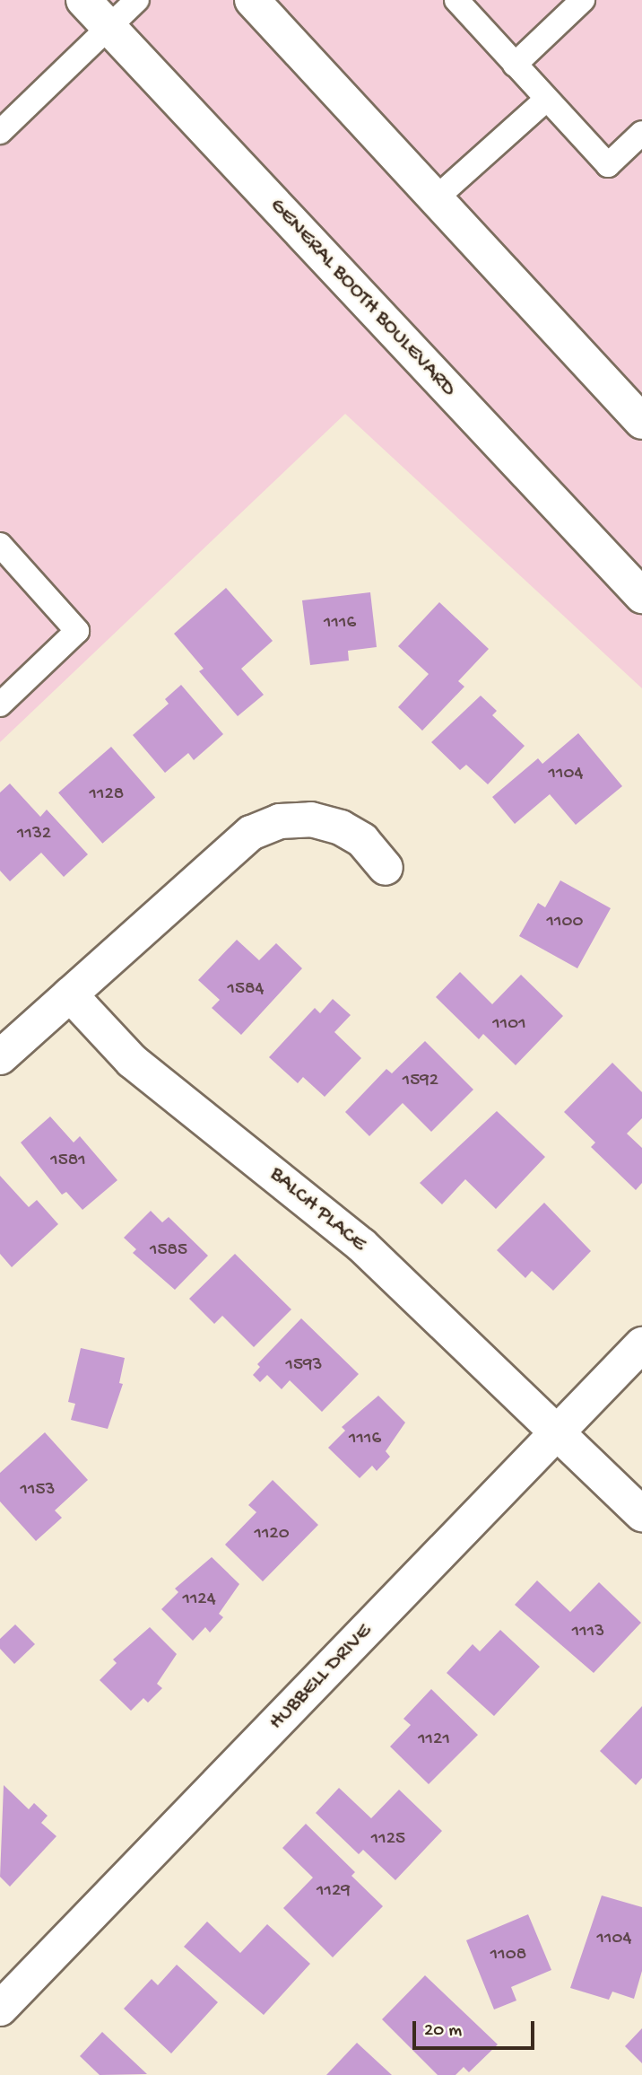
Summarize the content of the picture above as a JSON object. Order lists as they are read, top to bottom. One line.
{"streets":{"main road":["GENERAL BOOTH BOULEVARD","BALCH PLACE","HUBBELL DRIVE"]},"crossings":[["BALCH PLACE","HUBBELL DRIVE"]],"house_numbers":["1116","1104","1128","1132","1100","1584","1101","1592","1581","1585","1593","1116","1153","1120","1124","1113","1121","1125","1129","1104","1108"],"scale_bar":"20 m"}
